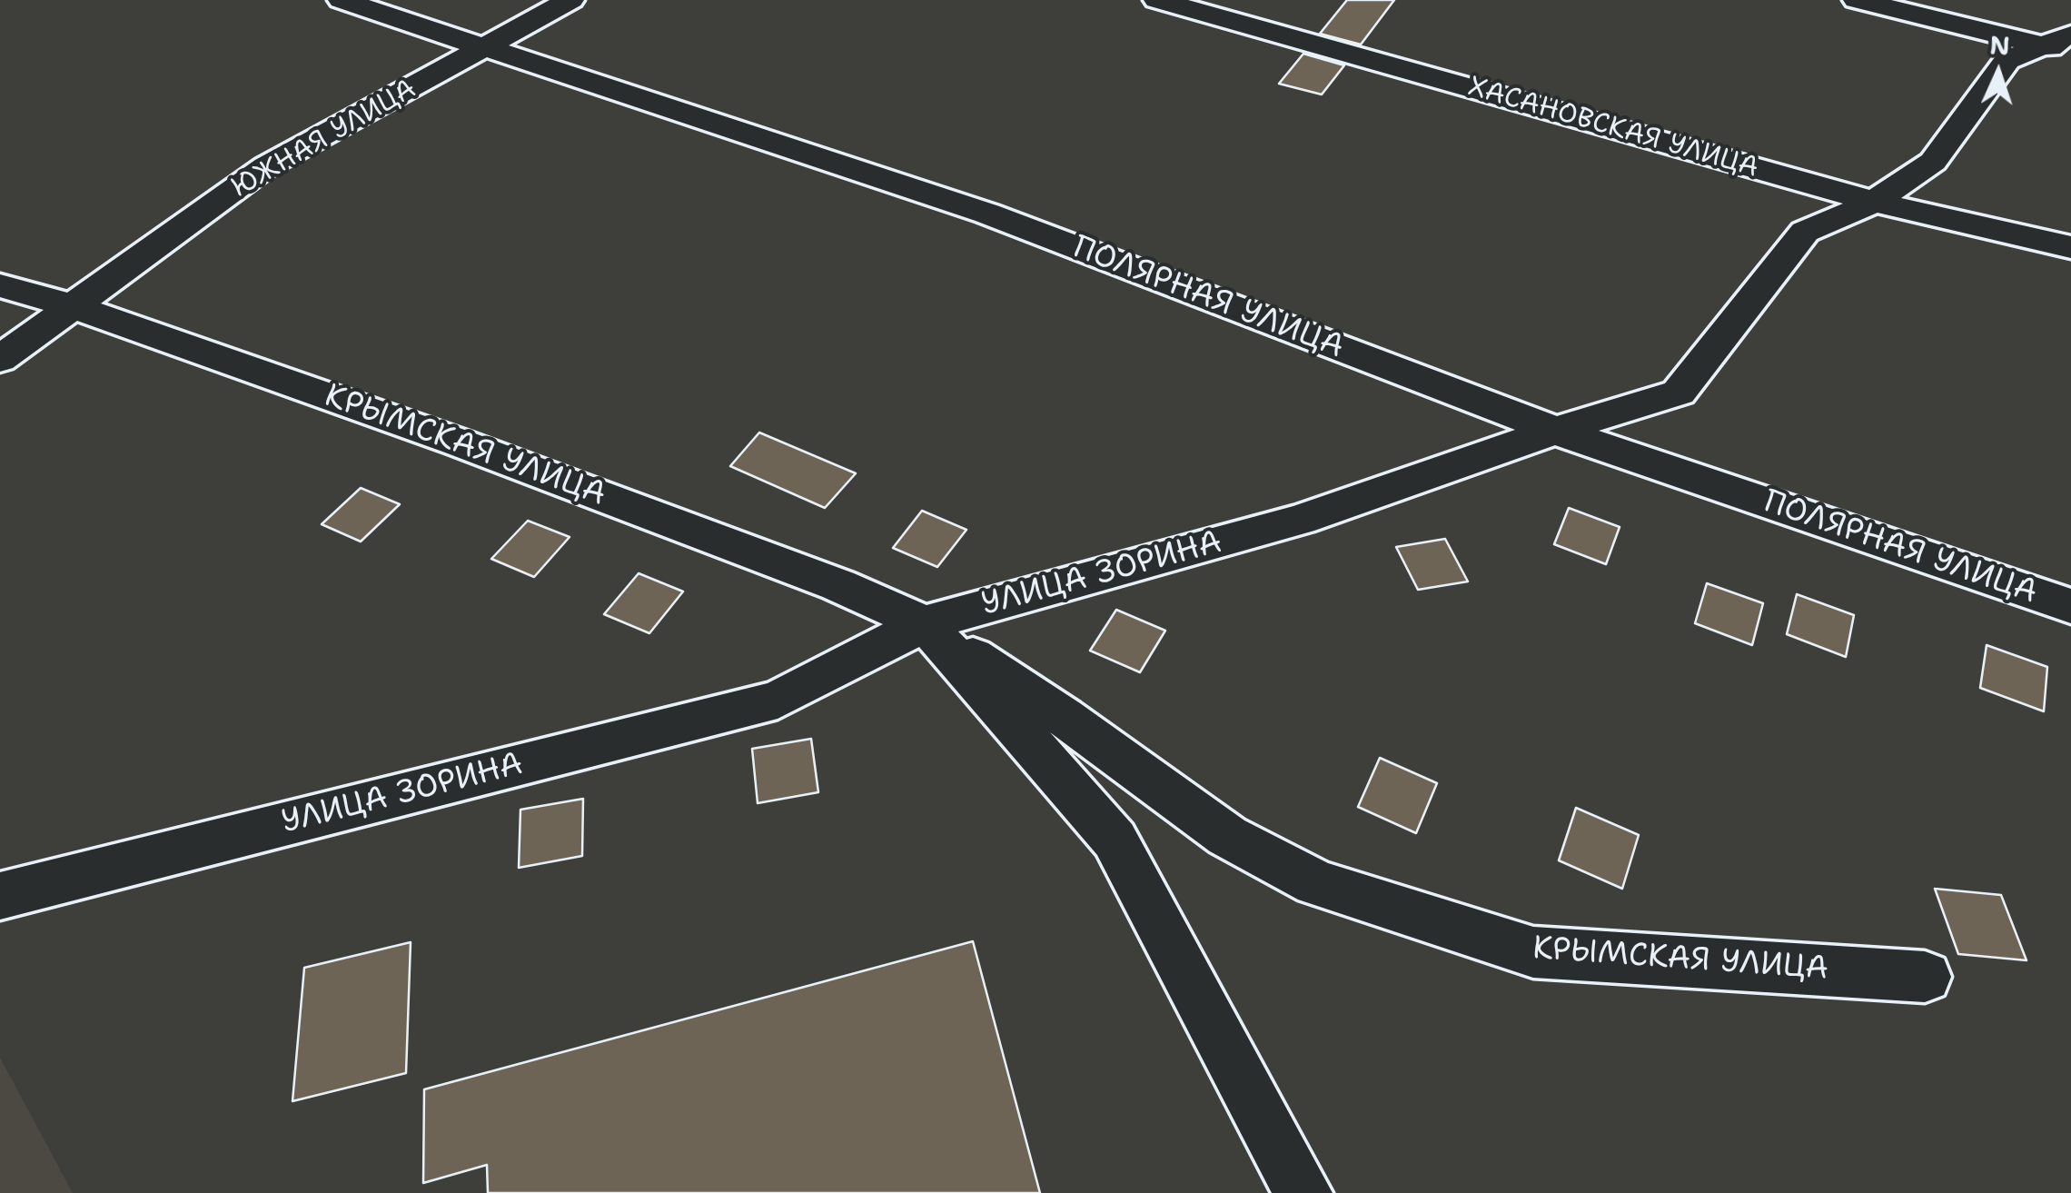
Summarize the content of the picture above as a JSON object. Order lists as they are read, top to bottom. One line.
{"streets":{"street":["ХАСАНОВСКАЯ УЛИЦА","ЮЖНАЯ УЛИЦА","ПОЛЯРНАЯ УЛИЦА","КРЫМСКАЯ УЛИЦА","УЛИЦА ЗОРИНА"]},"crossings":[["ХАСАНОВСКАЯ УЛИЦА","УЛИЦА ЗОРИНА"],["ЮЖНАЯ УЛИЦА","ПОЛЯРНАЯ УЛИЦА"],["ЮЖНАЯ УЛИЦА","КРЫМСКАЯ УЛИЦА"],["ПОЛЯРНАЯ УЛИЦА","УЛИЦА ЗОРИНА"],["КРЫМСКАЯ УЛИЦА","УЛИЦА ЗОРИНА"]],"north":"top"}
